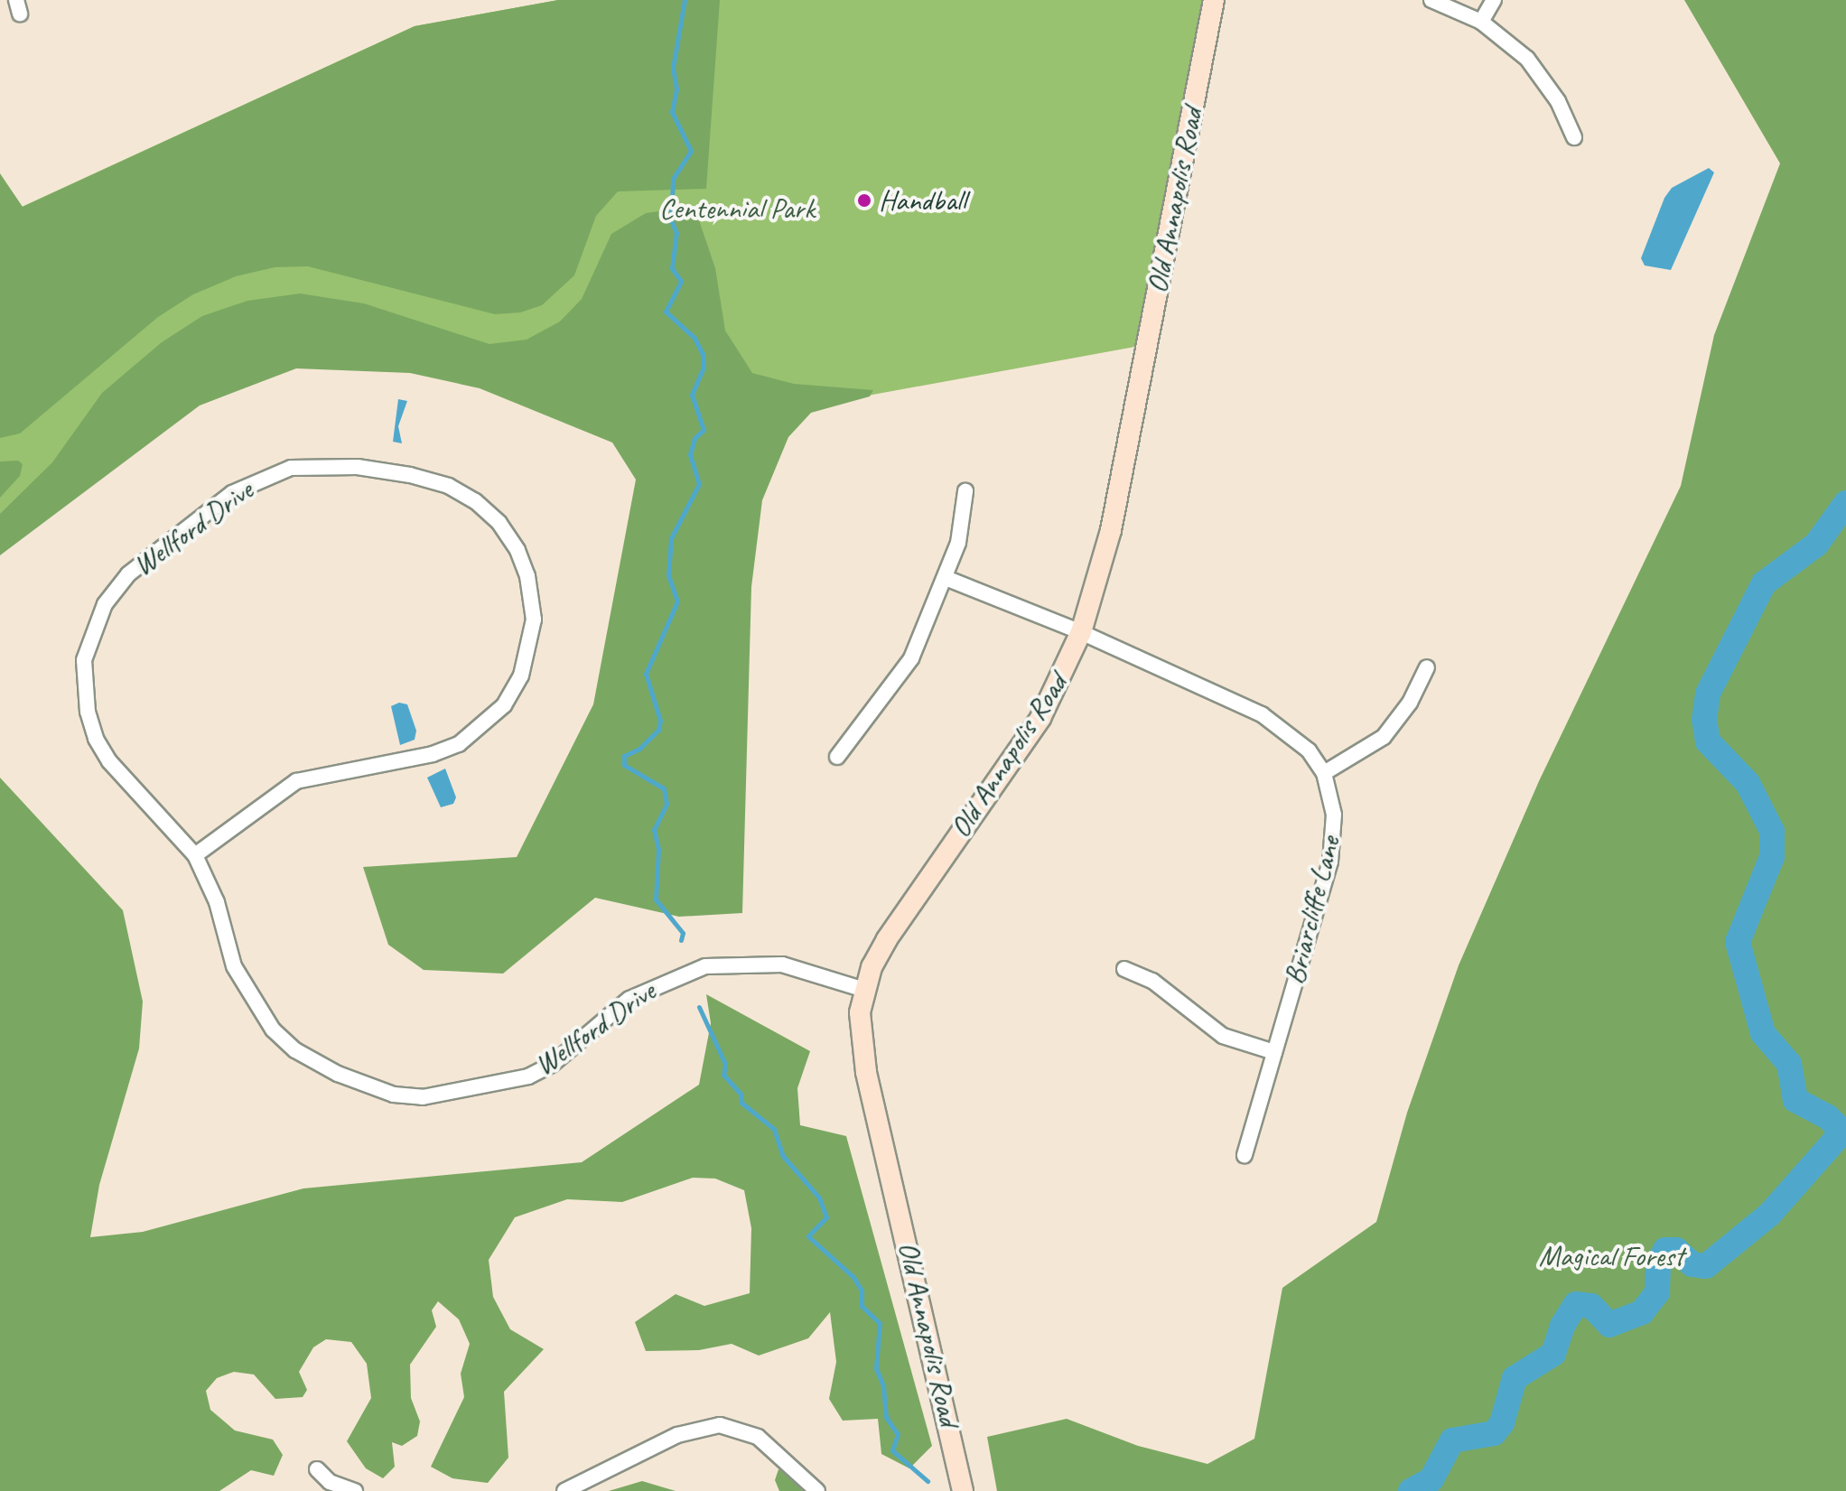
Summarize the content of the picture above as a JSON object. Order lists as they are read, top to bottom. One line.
{"streets":{"street":["Old Annapolis Road","Wellford Drive","Briarcliffe Lane"]},"crossings":[["Old Annapolis Road","Wellford Drive"],["Old Annapolis Road","Briarcliffe Lane"]],"parks":["Centennial Park","Magical Forest"],"places":["Handball"]}
